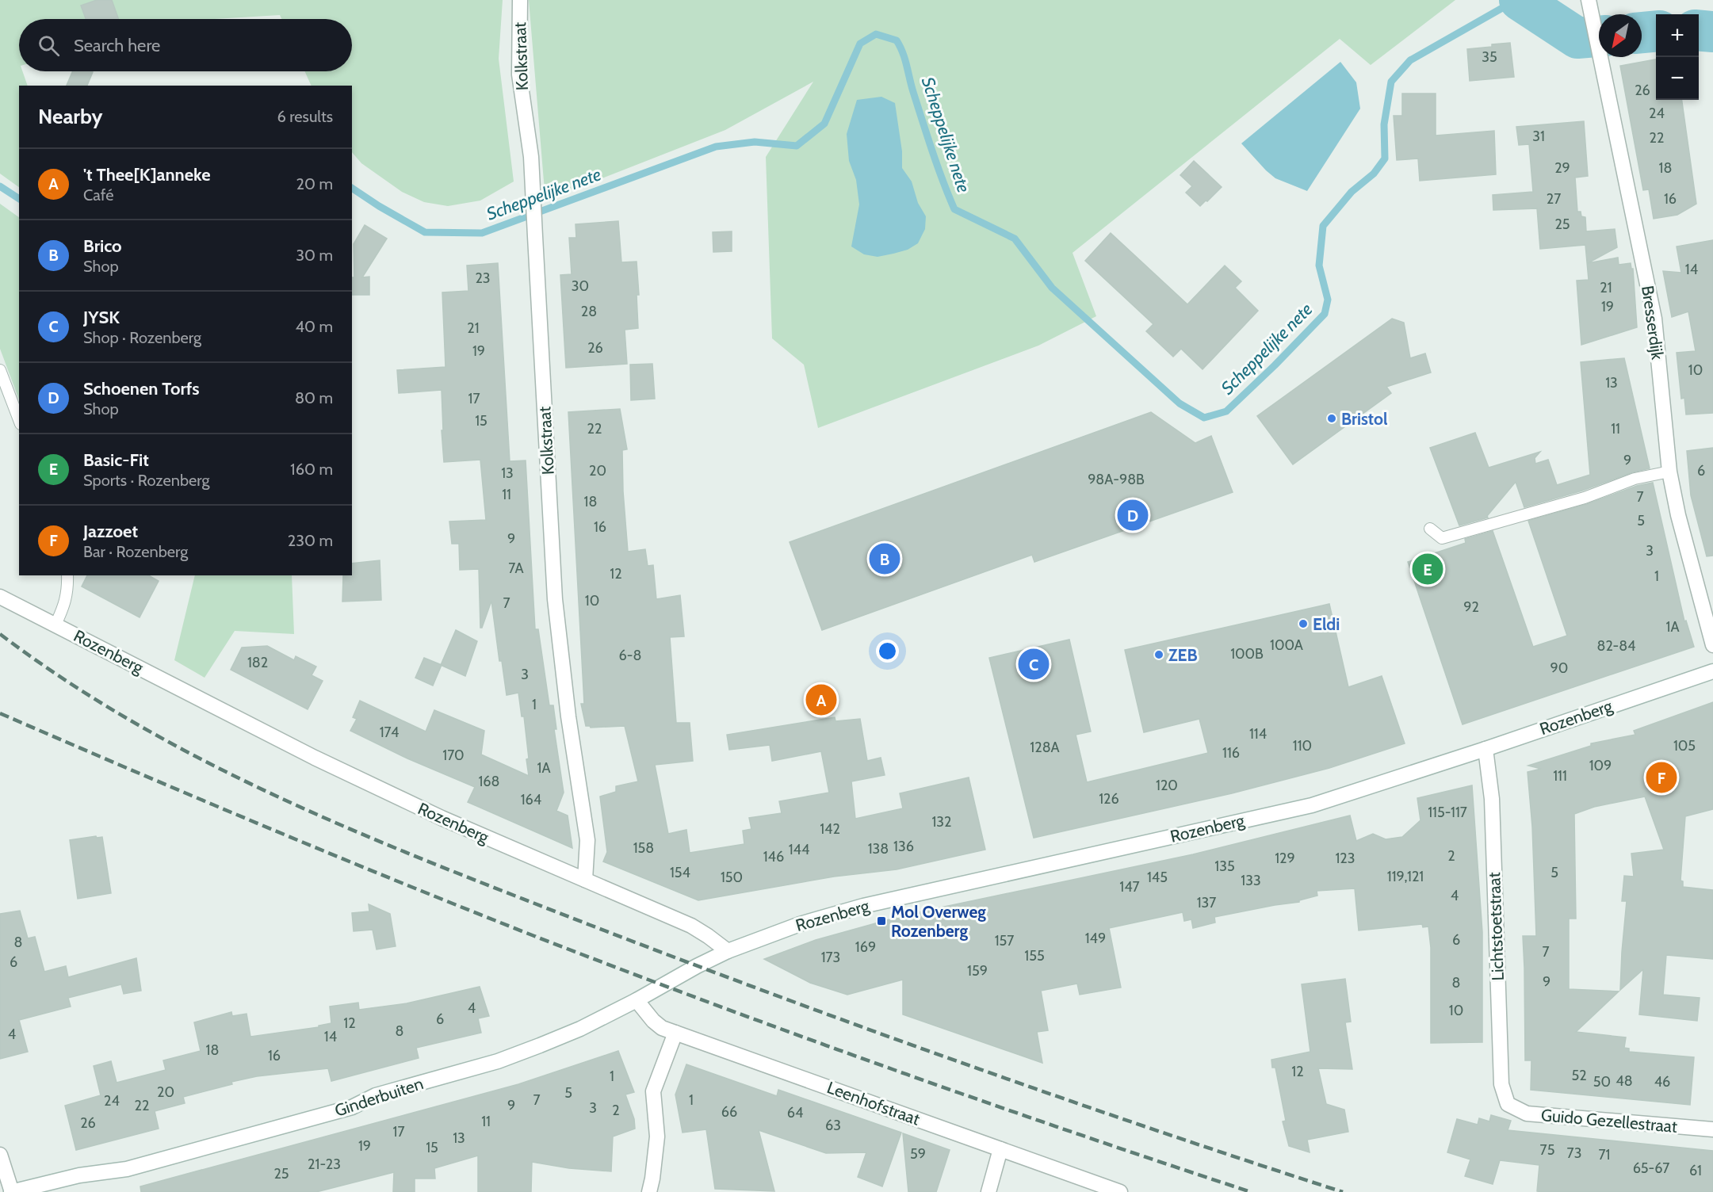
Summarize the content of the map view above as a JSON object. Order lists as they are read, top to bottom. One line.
{"streets":{"street":["Kolkstraat","Bresserdijk","Rozenberg","Lichtstoetstraat","Ginderbuiten","Leenhofstraat","Guido Gezellestraat"]},"crossings":[["Kolkstraat","Rozenberg"],["Rozenberg","Lichtstoetstraat"],["Rozenberg","Ginderbuiten"],["Lichtstoetstraat","Guido Gezellestraat"],["Ginderbuiten","Leenhofstraat"]],"water":["Scheppelijke nete"],"places":{"other":["Bristol","Eldi","ZEB"],"transit":["Mol Overweg Rozenberg"]},"house_numbers":["35","26","24","31","22","29","18","27","16","25","14","23","30","21","19","28","21","26","19","10","13","17","15","22","11","9","20","6","13","98A-98B","11","7","18","5","16","9","3","7A","12","1","10","7","92","1A","100A","82-84","100B","6-8","182","90","3","1","174","114","110","105","128A","116","170","109","1A","111","168","120","126","164","115-117","132","142","136","158","138","144","2","146","129","123","135","154","5","119,121","150","145","133","147","4","137","149","6","157","8","169","7","155","173","6","159","9","8","4","10","6","12","8","4","14","18","16","12","52","1","48","50","46","20","5","7","1","24","22","9","3","2","66","64","11","26","63","17","13","19","15","75","73","59","71","21-23","65-67","61","25"],"north":"bottom left","page":{"map_buttons":["+","−"],"search":"Search here","heading":["Nearby","6 results"],"list":[{"mark":"A","name":"'t Thee[K]anneke","note":"Café","value":"20 m"},{"mark":"B","name":"Brico","note":"Shop","value":"30 m"},{"mark":"C","name":"JYSK","note":"Shop · Rozenberg","value":"40 m"},{"mark":"D","name":"Schoenen Torfs","note":"Shop","value":"80 m"},{"mark":"E","name":"Basic-Fit","note":"Sports · Rozenberg","value":"160 m"},{"mark":"F","name":"Jazzoet","note":"Bar · Rozenberg","value":"230 m"}],"pins":["D","B","E","C","A","F"]}}
